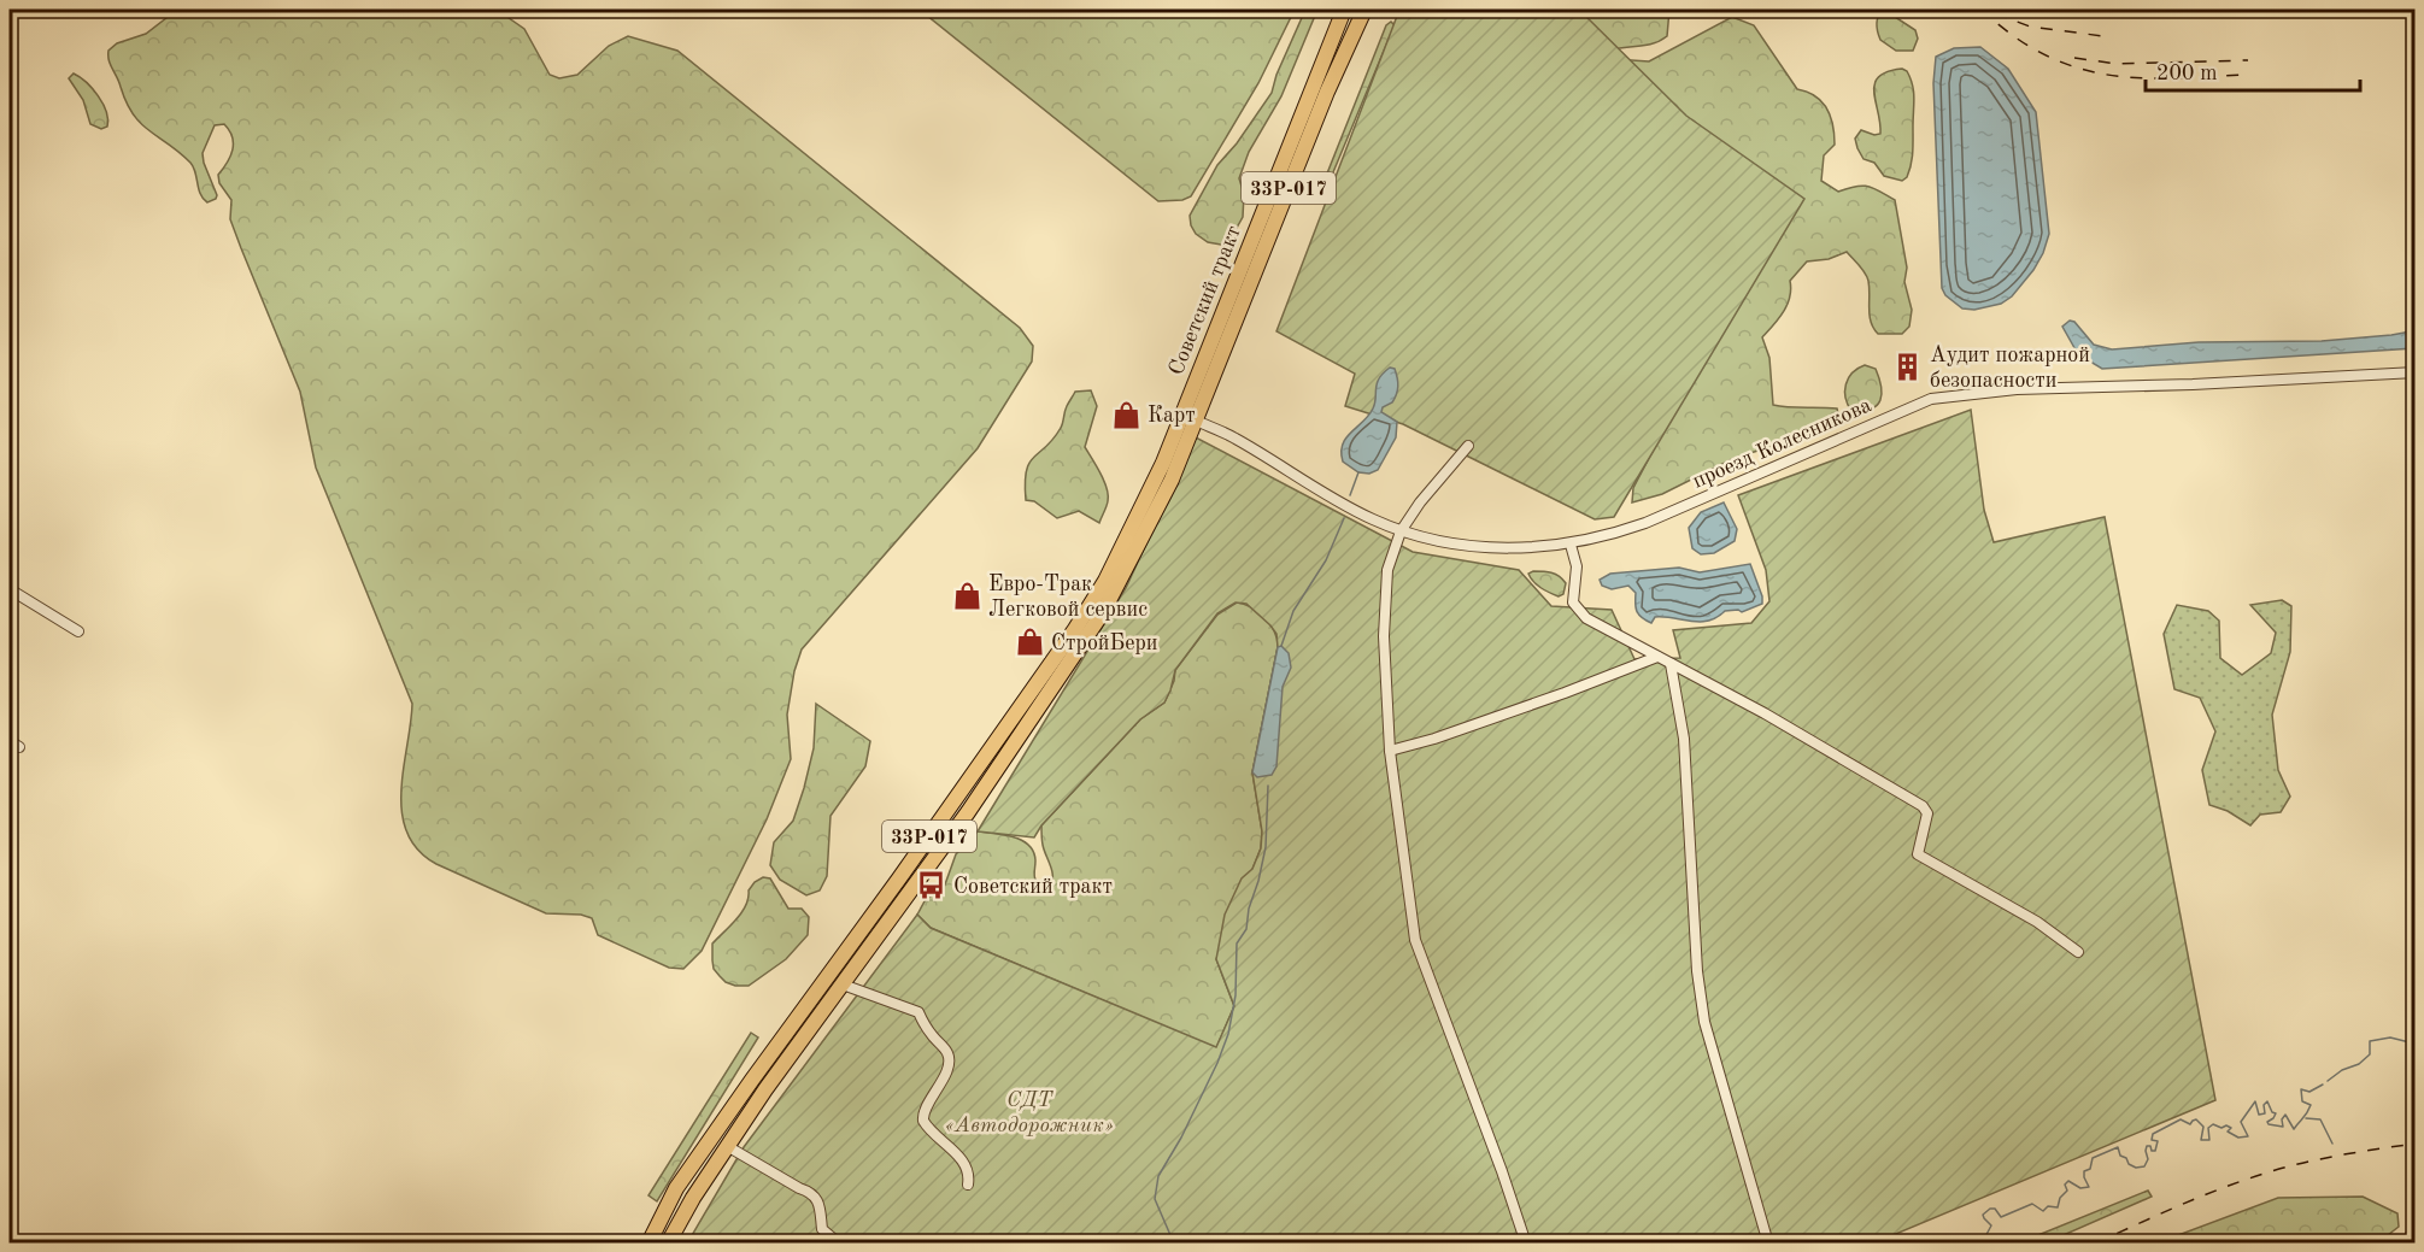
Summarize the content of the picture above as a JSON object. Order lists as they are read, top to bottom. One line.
{"streets":{"highway":["33Р-017","Советский тракт"],"street":["проезд Колесникова"]},"crossings":[["Советский тракт","проезд Колесникова"]],"parks":["СДТ «Автодорожник»"],"places":{"building":["Аудит пожарной безопасности"],"shop":["Карт","Евро-Трак Легковой сервис","СтройБери"],"bus stop":["Советский тракт"]},"scale_bar":"200 m"}
